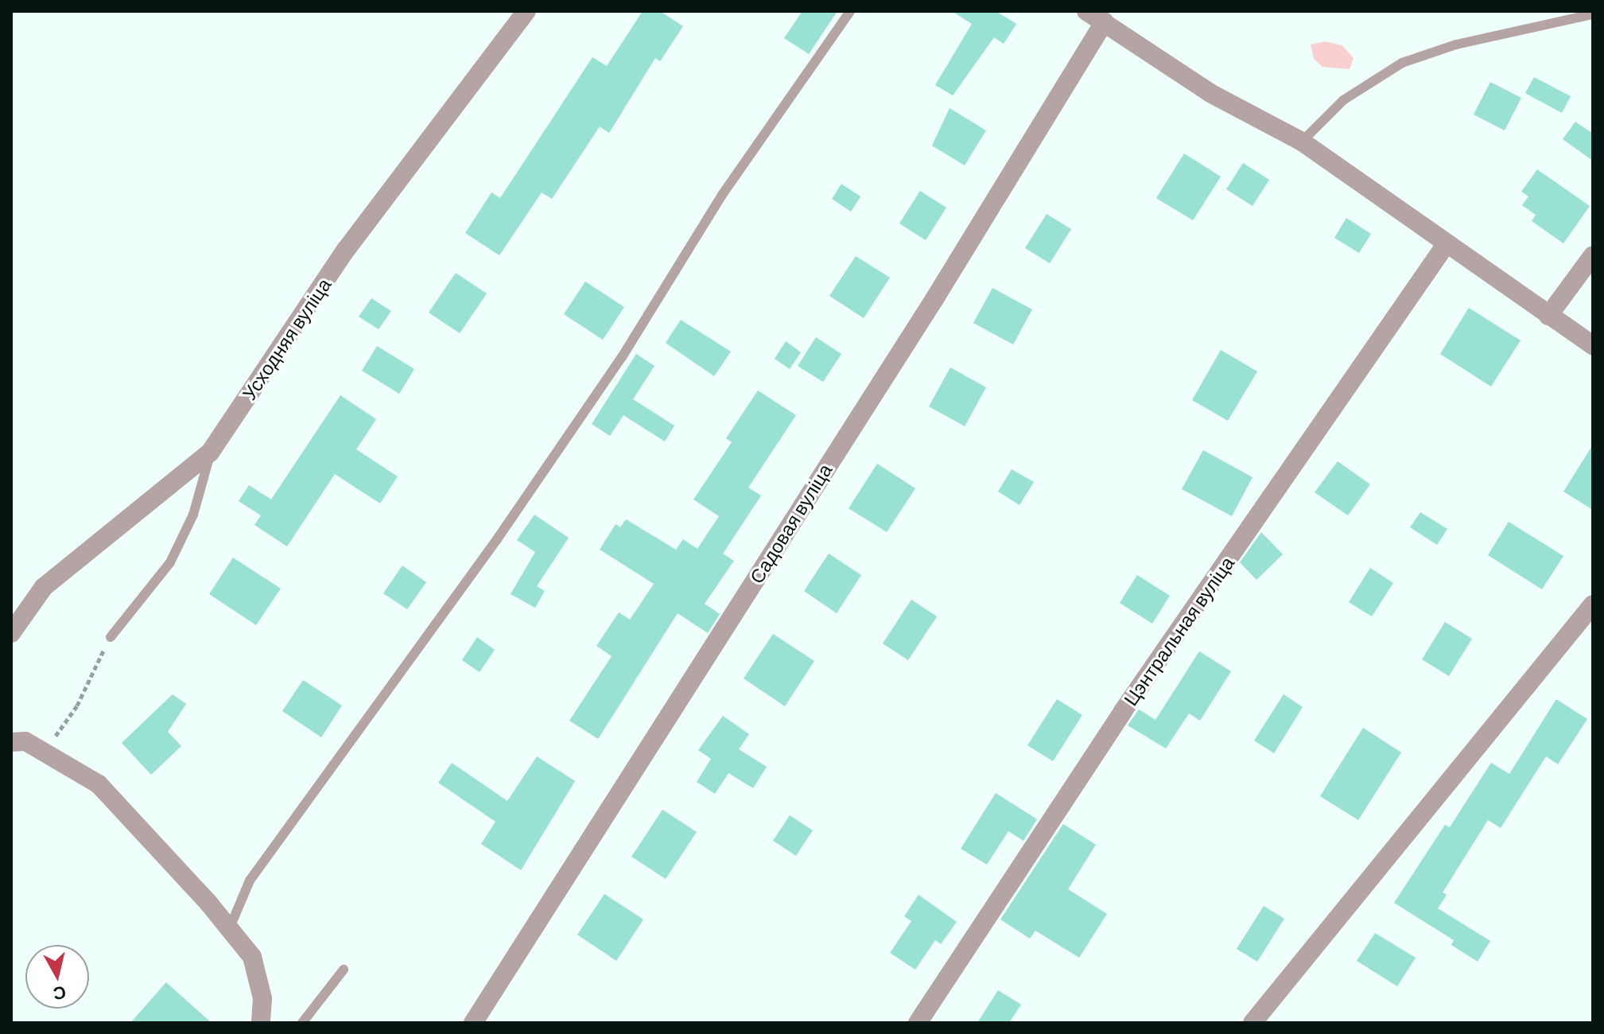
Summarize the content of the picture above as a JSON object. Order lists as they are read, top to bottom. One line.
{"streets":{"street":["Усходняя вуліца","Садовая вуліца","Цэнтральная вуліца"]},"north":"bottom"}
